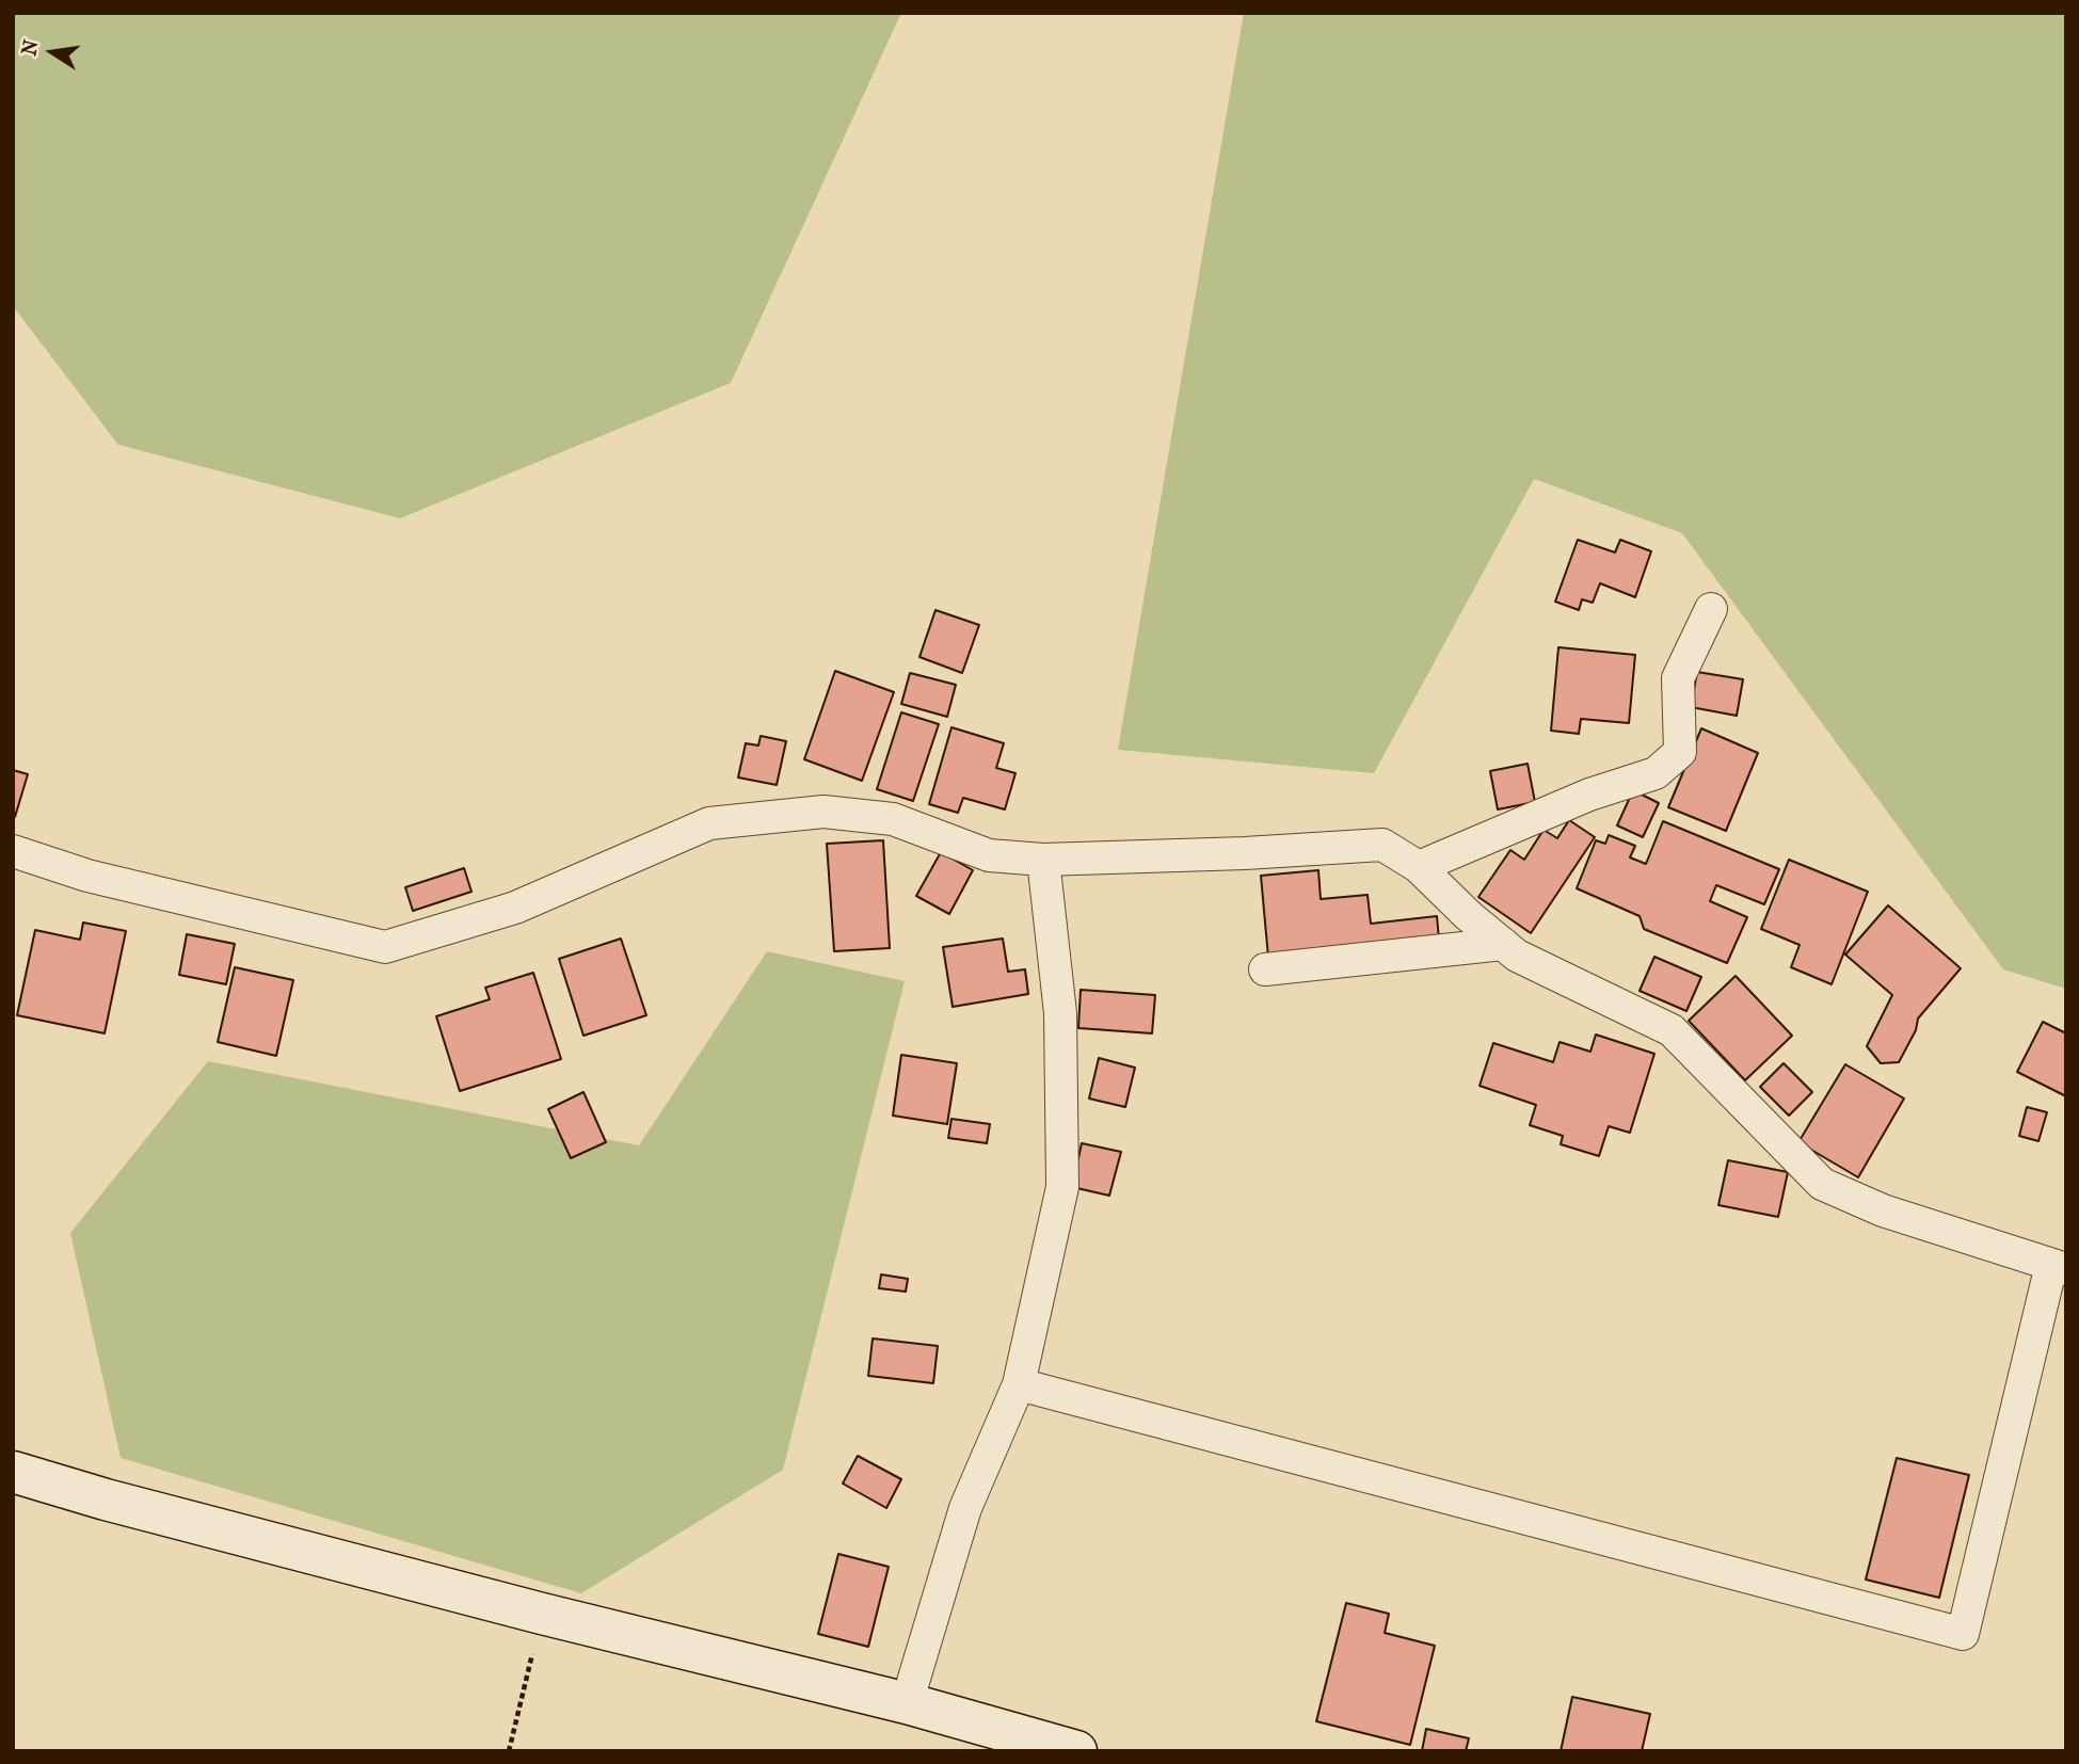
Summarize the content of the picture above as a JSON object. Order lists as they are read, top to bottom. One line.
{"north":"left"}
